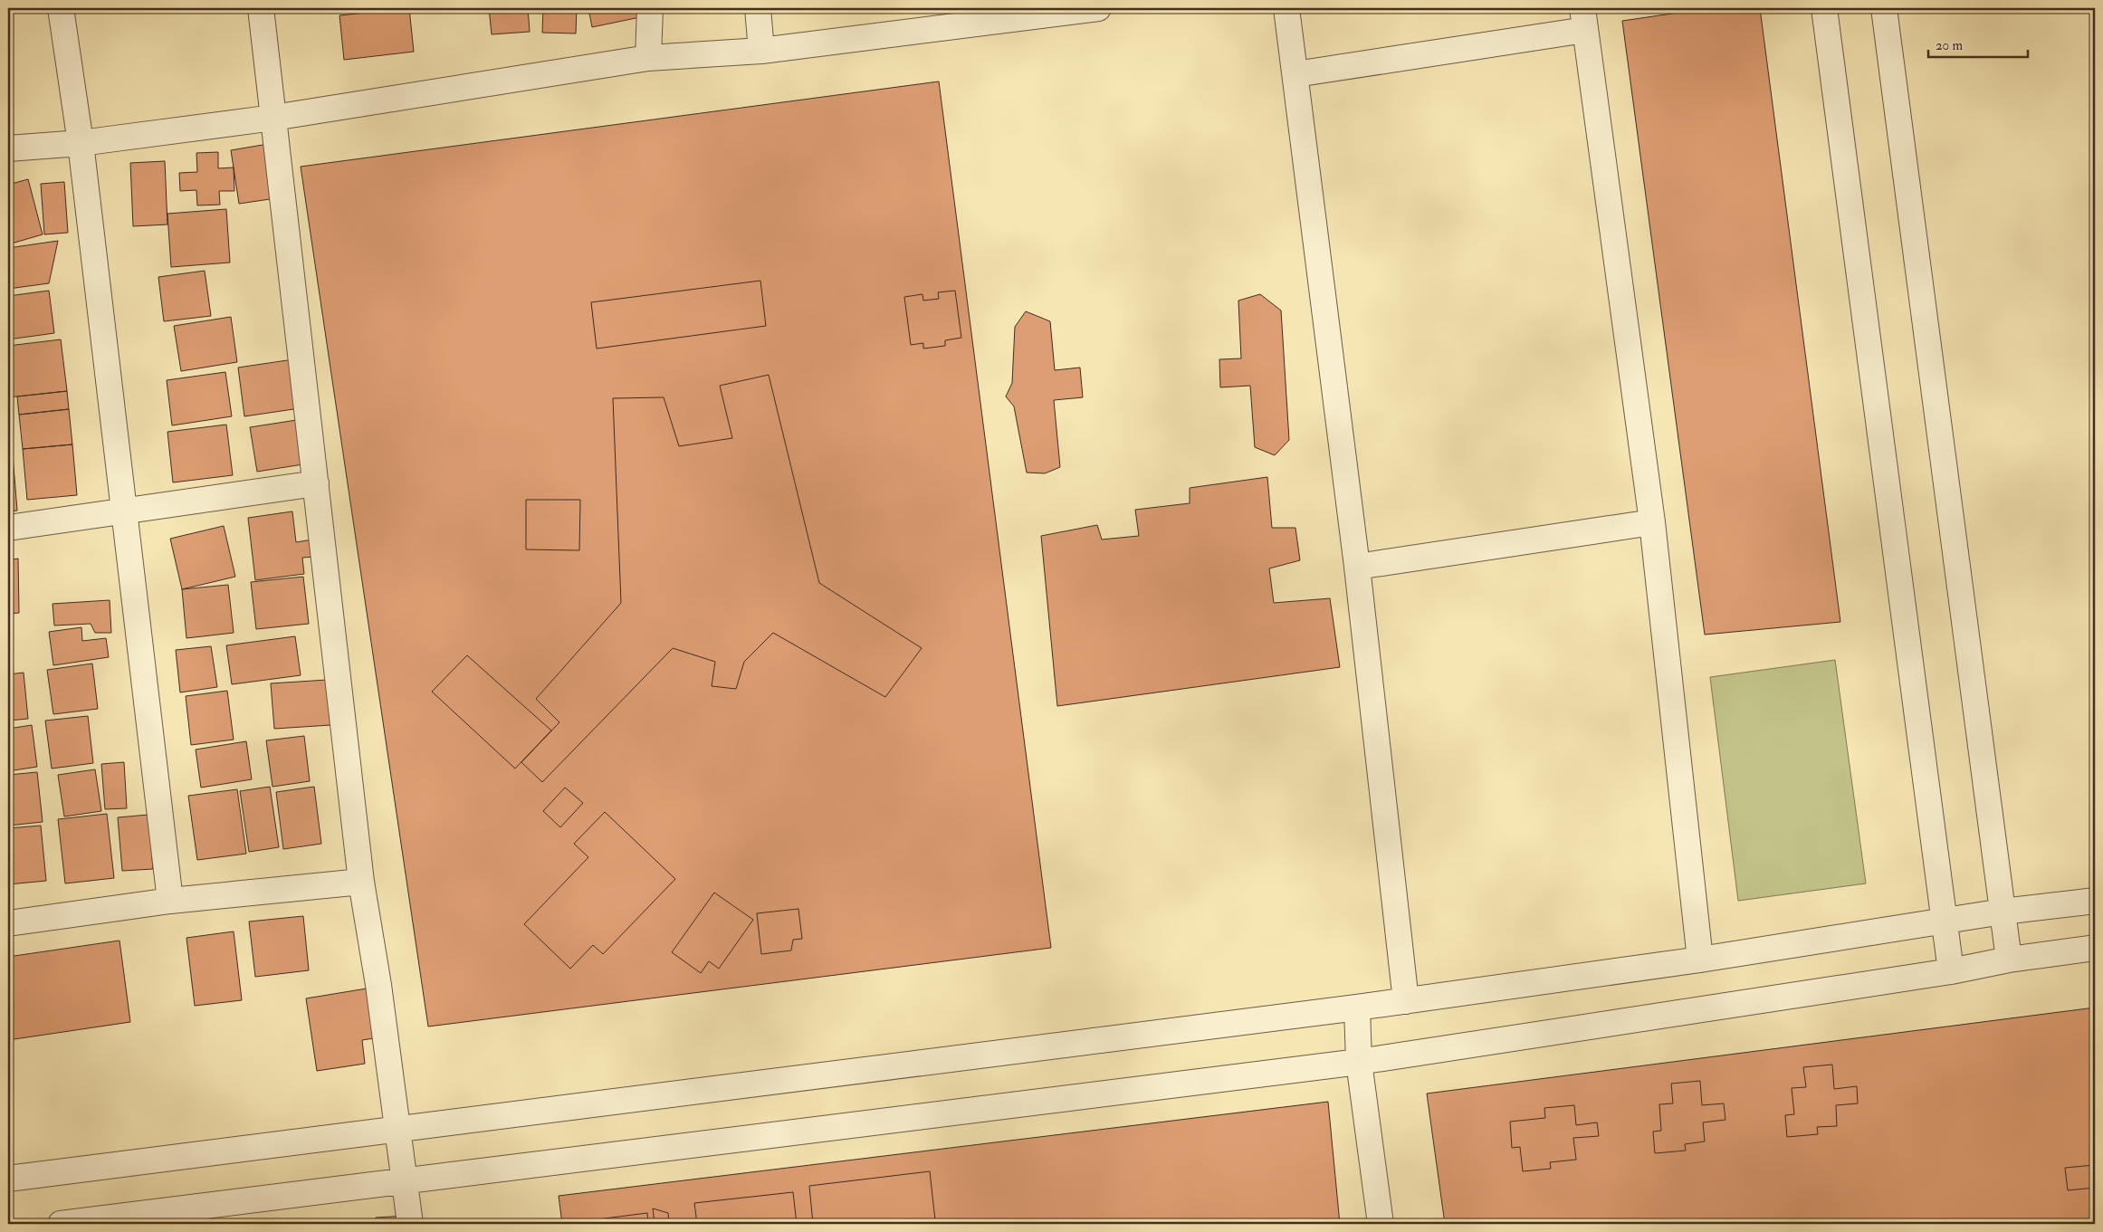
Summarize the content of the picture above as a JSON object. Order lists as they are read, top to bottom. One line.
{"scale_bar":"20 m"}
